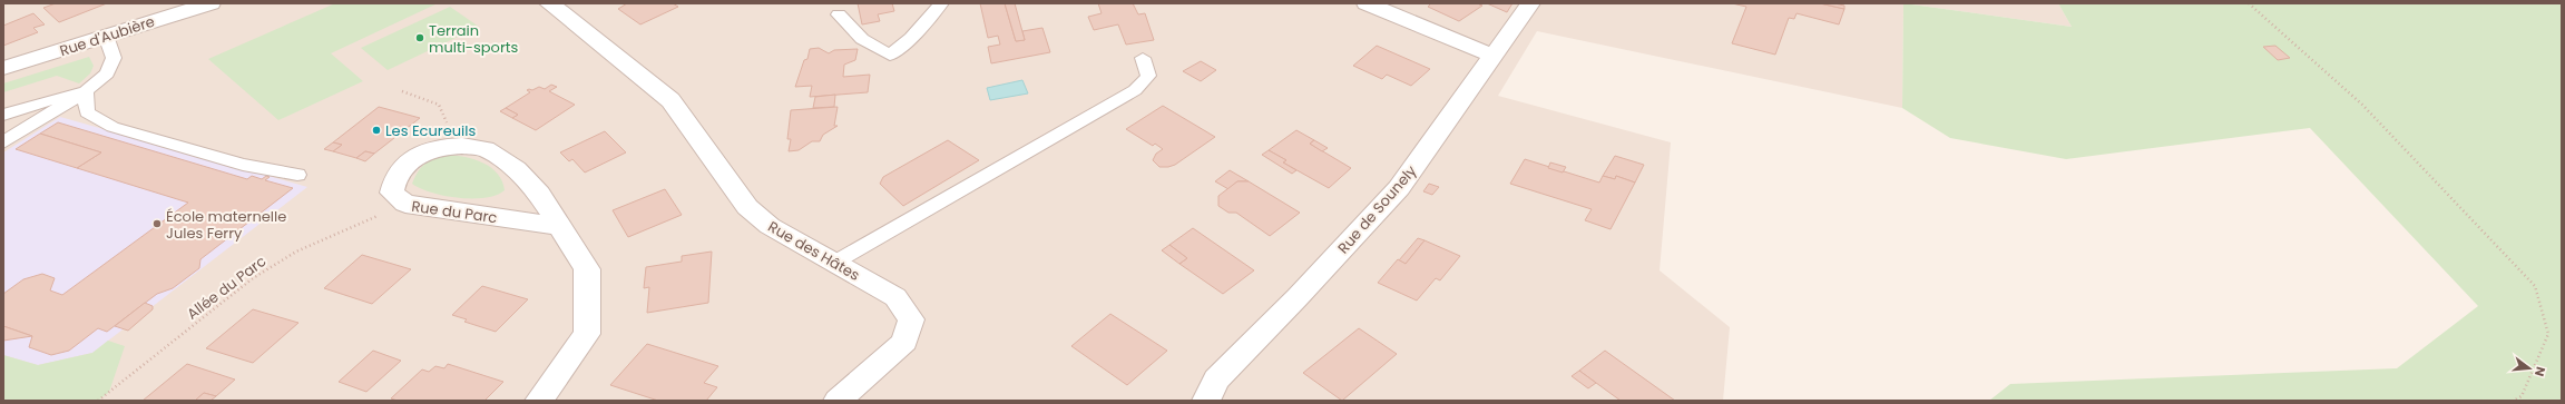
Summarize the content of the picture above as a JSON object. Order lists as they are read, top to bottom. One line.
{"streets":{"street":["Rue d'Aubière","Rue de Sounely","Rue du Parc","Rue des Hâtes"],"path":["Allée du Parc"]},"crossings":[["Rue du Parc","Allée du Parc"]],"places":["Terrain multi-sports","Les Ecureuils","École maternelle Jules Ferry"],"north":"right"}
